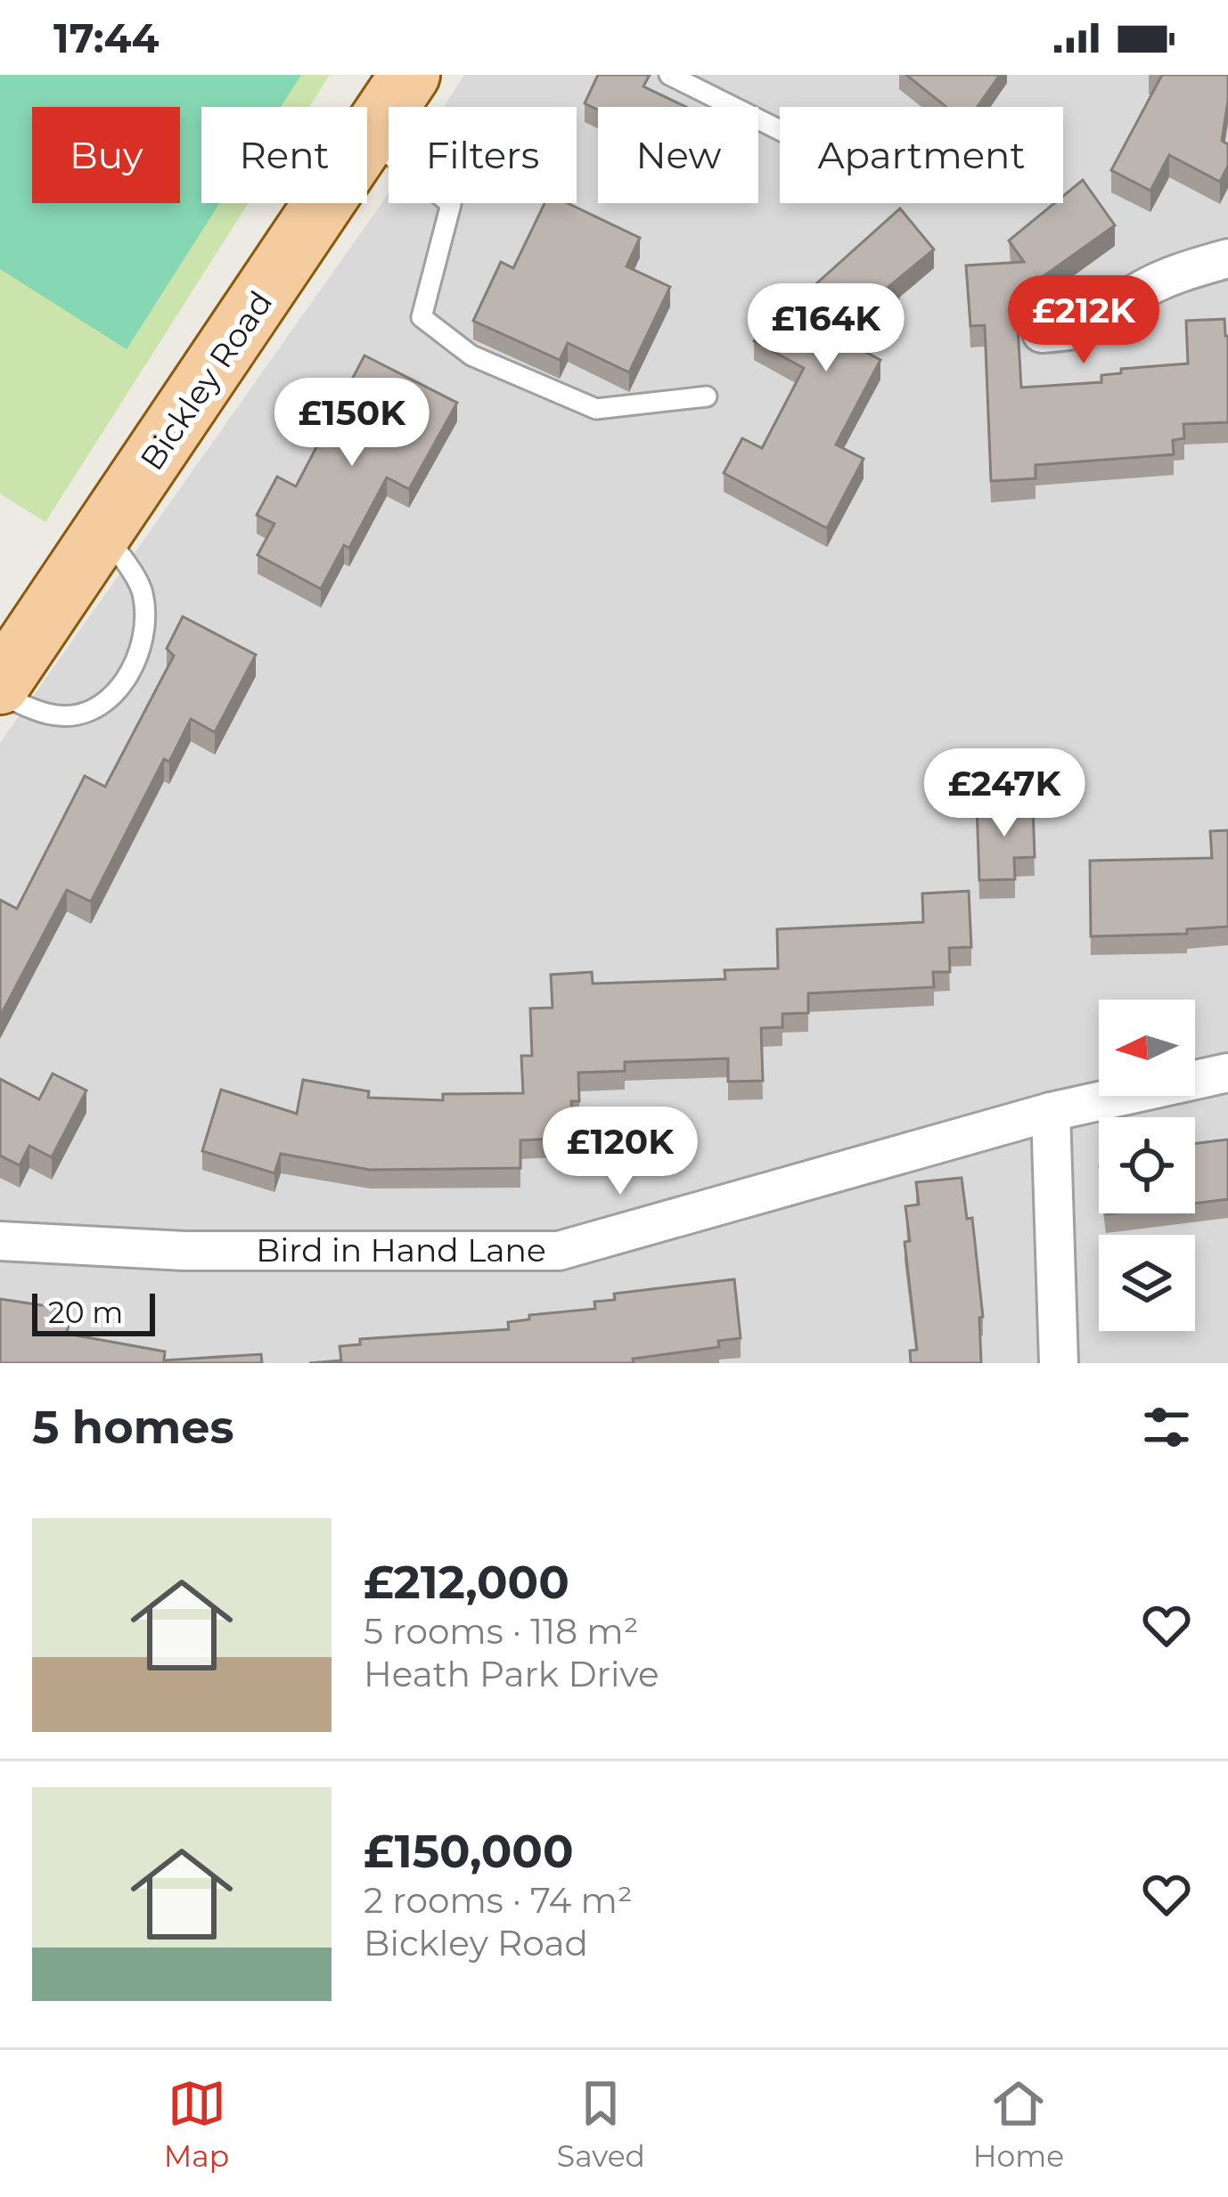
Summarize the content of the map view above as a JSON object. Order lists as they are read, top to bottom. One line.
{"streets":{"main road":["Bickley Road"],"street":["Bird in Hand Lane"]},"scale_bar":"20 m","north":"left","page":{"status":"17:44","chip":["Buy","Rent","Filters","New","Apartment"],"price":["£212K","£164K","£150K","£247K","£120K"],"scale":"20 m","heading":"5 homes","list":[{"name":"£212,000","note":"5 rooms · 118 m² · Heath Park Drive"},{"name":"£150,000","note":"2 rooms · 74 m² · Bickley Road"}],"tabs":["Map","Saved","Home"]}}
